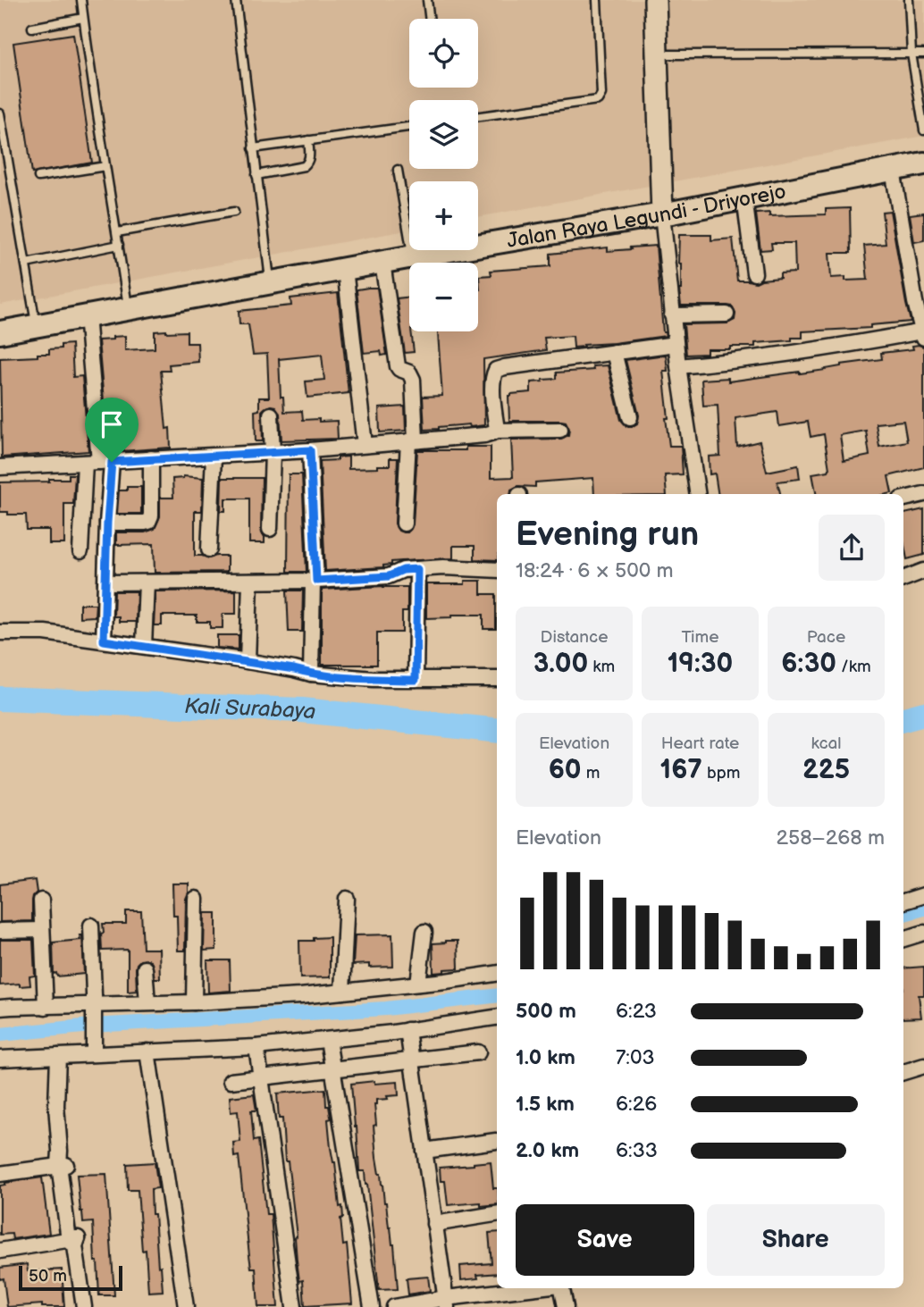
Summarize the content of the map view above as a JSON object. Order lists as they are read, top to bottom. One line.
{"streets":{"main road":["Jalan Raya Legundi - Driyorejo"]},"water":["Kali Surabaya"],"scale_bar":"50 m","page":{"map_buttons":["+","−"],"heading":["Evening run","18:24 · 6 × 500 m"],"stats":[["Distance","3.00 km"],["Time","19:30"],["Pace","6:30 /km"],["Elevation","60 m"],["Heart rate","167 bpm"],["kcal","225"]],"chart":["Elevation","258–268 m"],"list":[{"name":"500 m","note":"6:23"},{"name":"1.0 km","note":"7:03"},{"name":"1.5 km","note":"6:26"},{"name":"2.0 km","note":"6:33"}],"buttons":["Save","Share"],"scale":"50 m"}}
